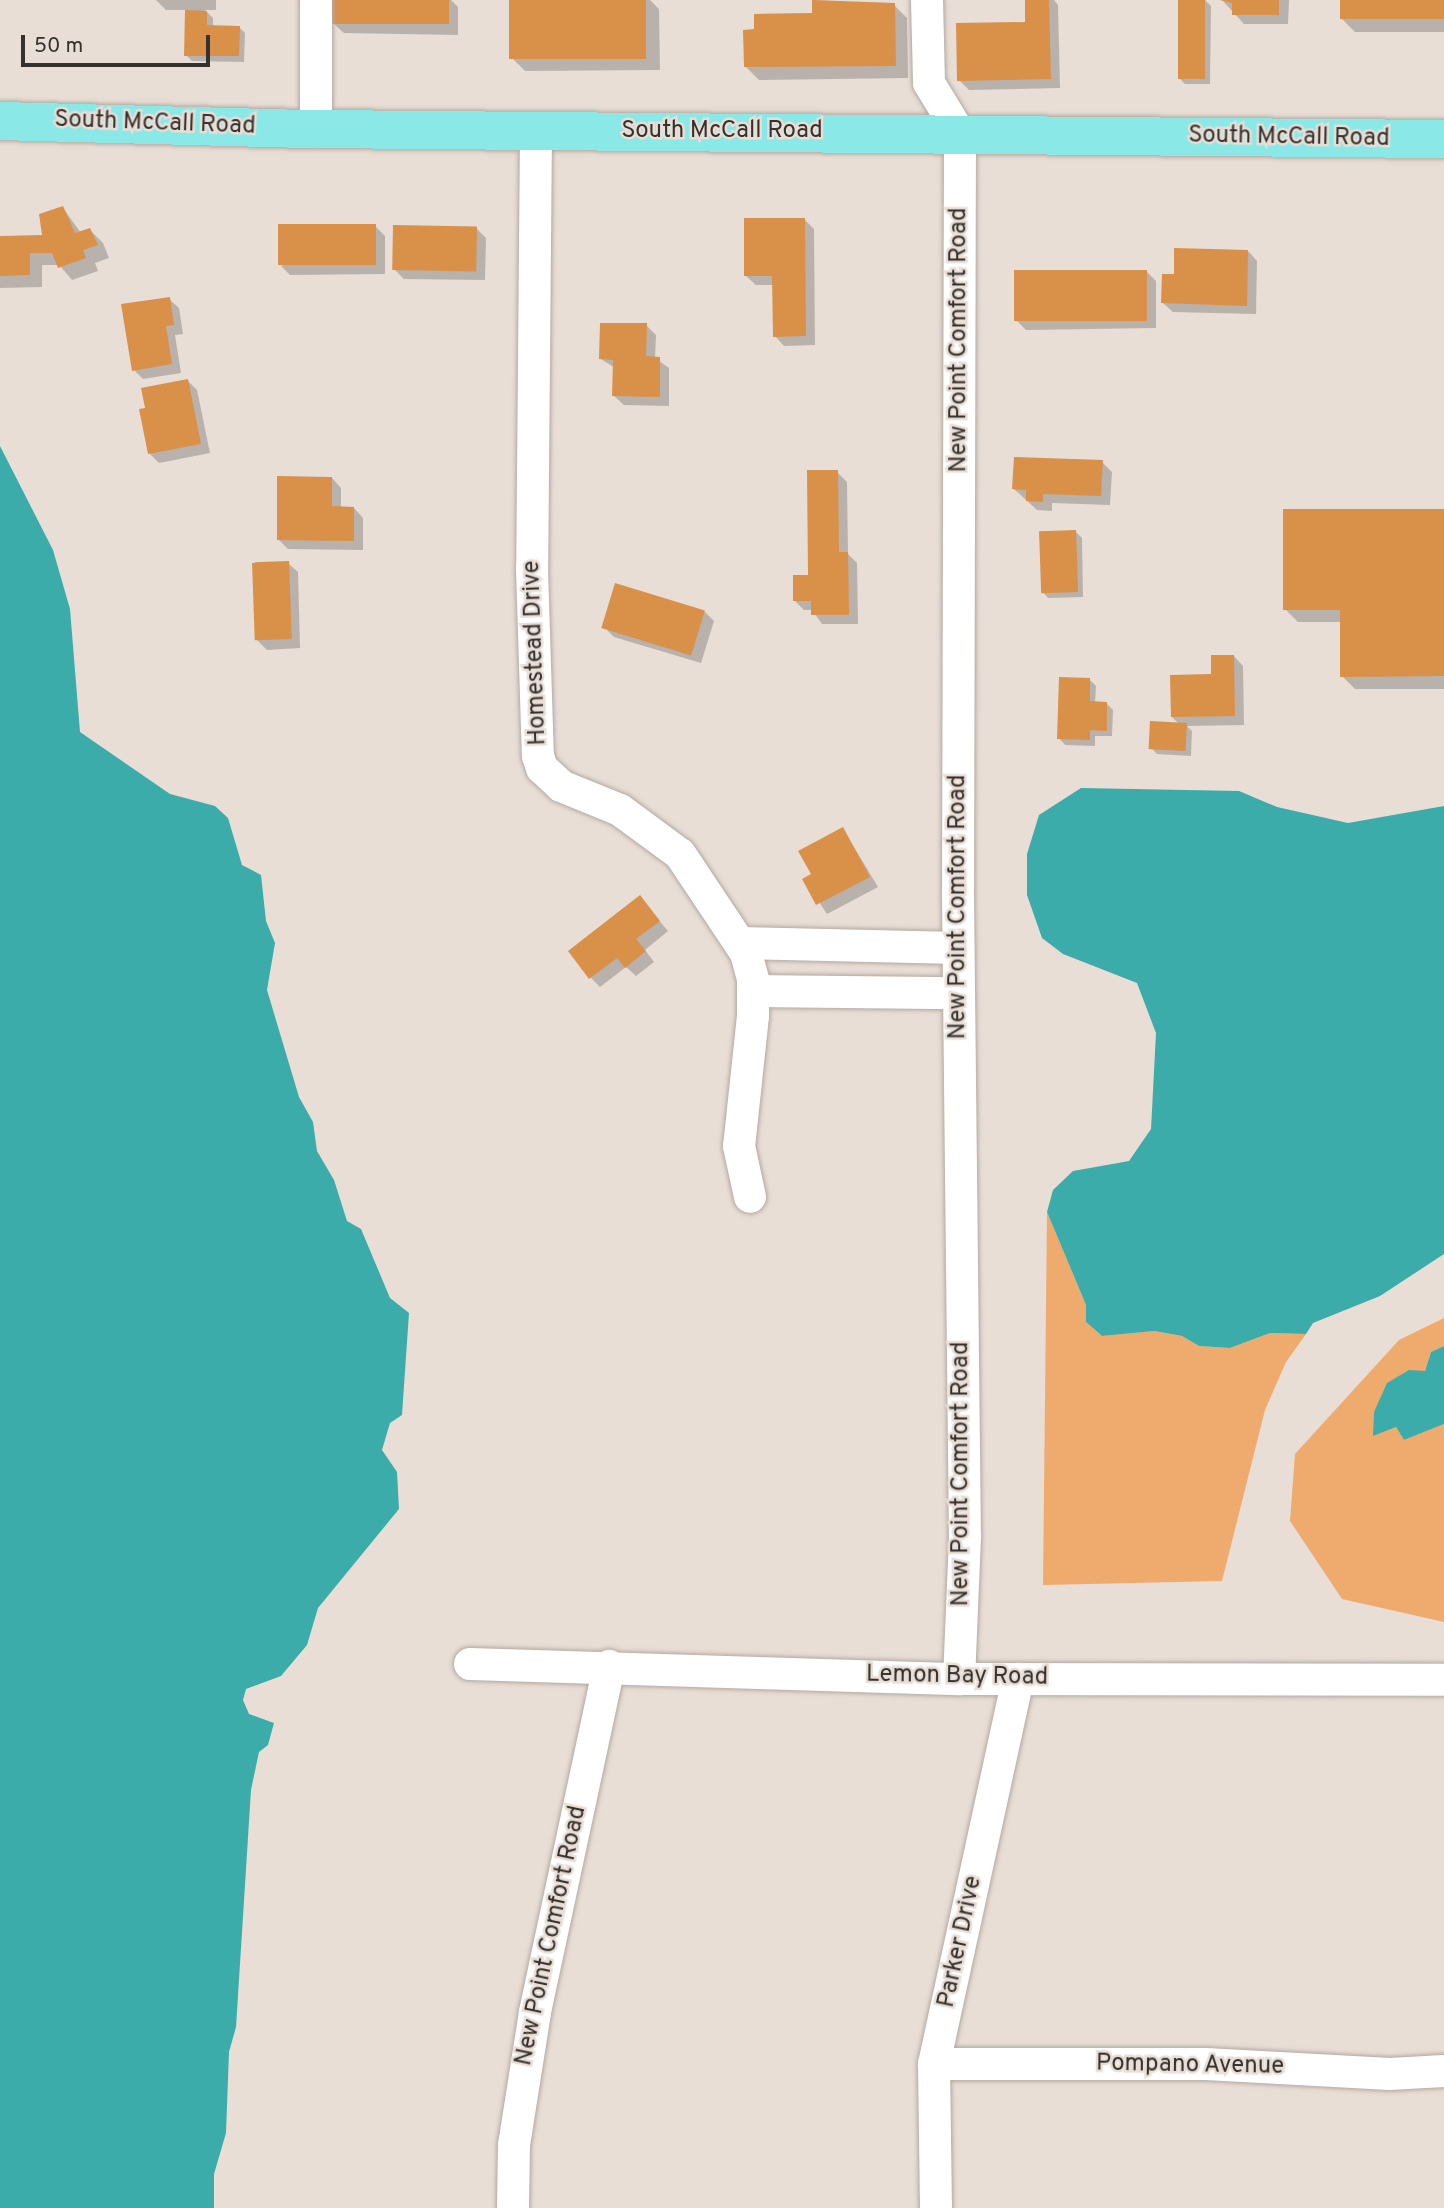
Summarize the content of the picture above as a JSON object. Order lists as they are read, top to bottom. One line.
{"streets":{"main road":["South McCall Road"],"street":["New Point Comfort Road","Homestead Drive","Lemon Bay Road","Parker Drive","Pompano Avenue"]},"crossings":[["South McCall Road","New Point Comfort Road"],["South McCall Road","Homestead Drive"],["New Point Comfort Road","Lemon Bay Road"],["Lemon Bay Road","Parker Drive"],["Parker Drive","Pompano Avenue"]],"scale_bar":"50 m"}
